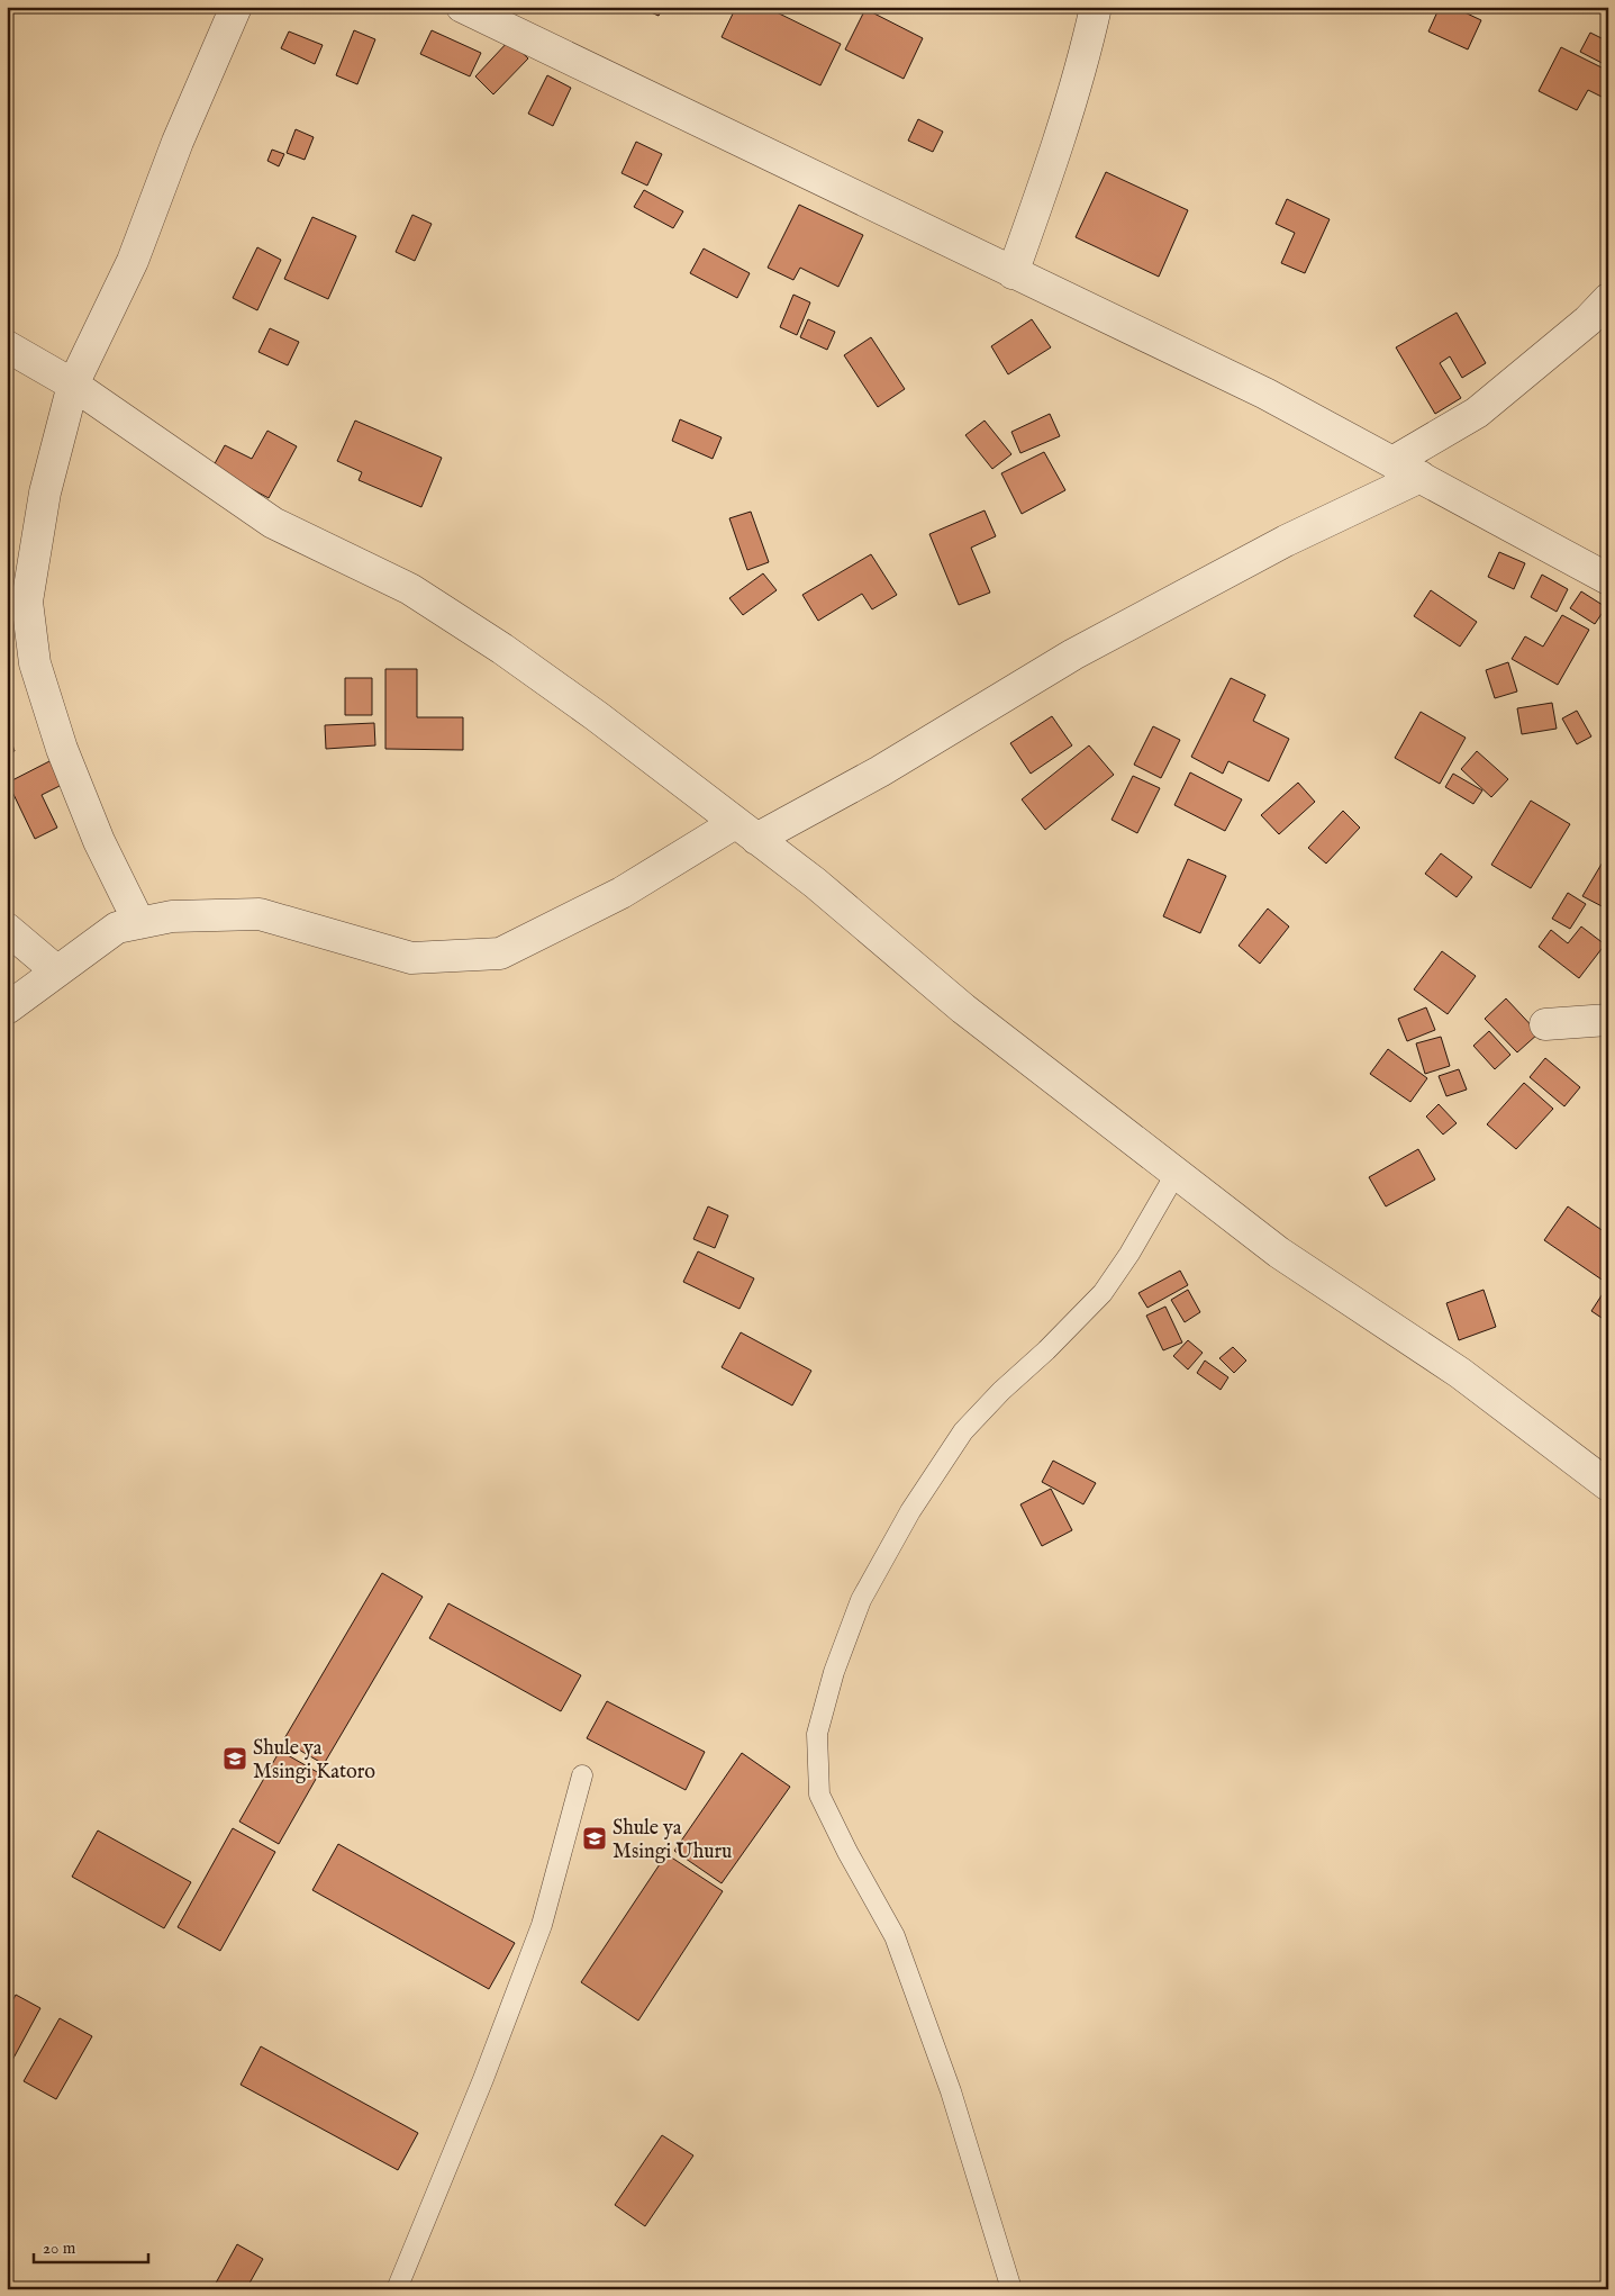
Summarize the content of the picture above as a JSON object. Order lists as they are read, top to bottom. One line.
{"places":{"school or university":["Shule ya Msingi Katoro","Shule ya Msingi Uhuru"]},"scale_bar":"20 m"}
